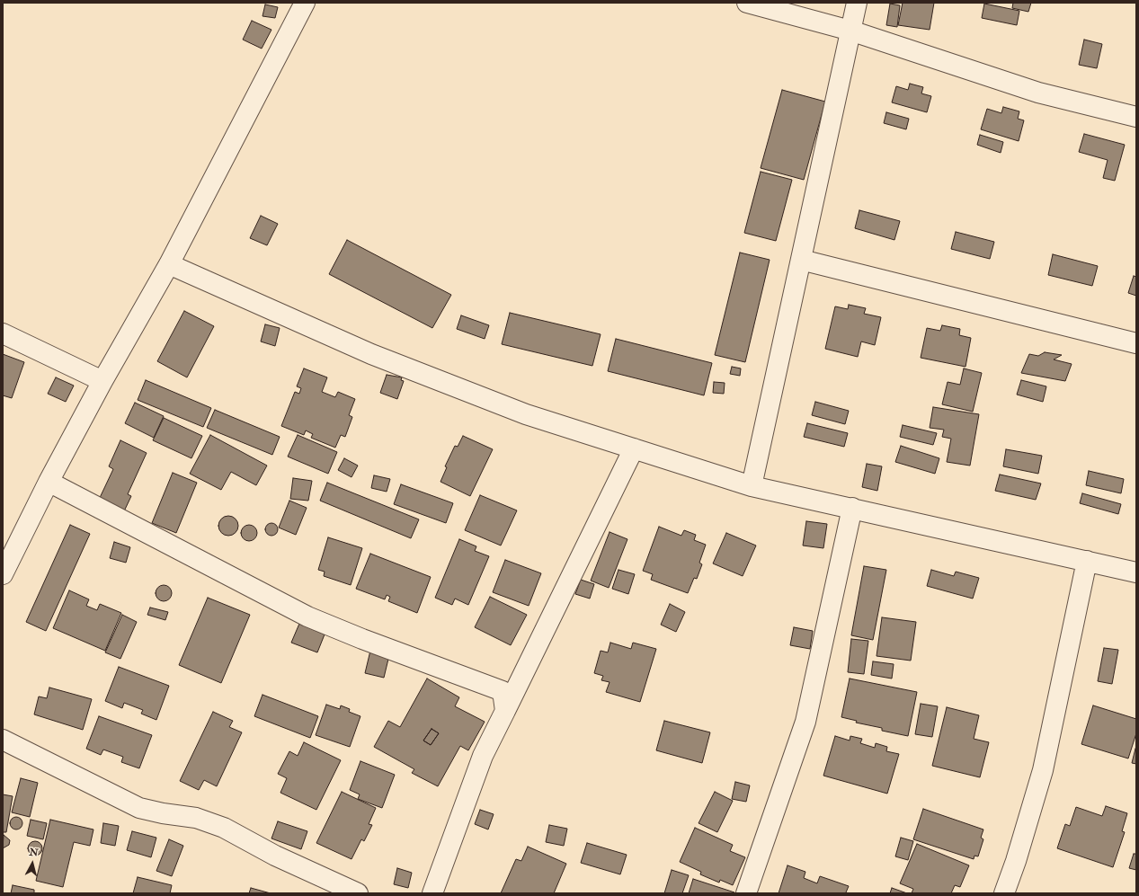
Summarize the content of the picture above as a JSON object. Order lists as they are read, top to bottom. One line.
{"north":"top"}
